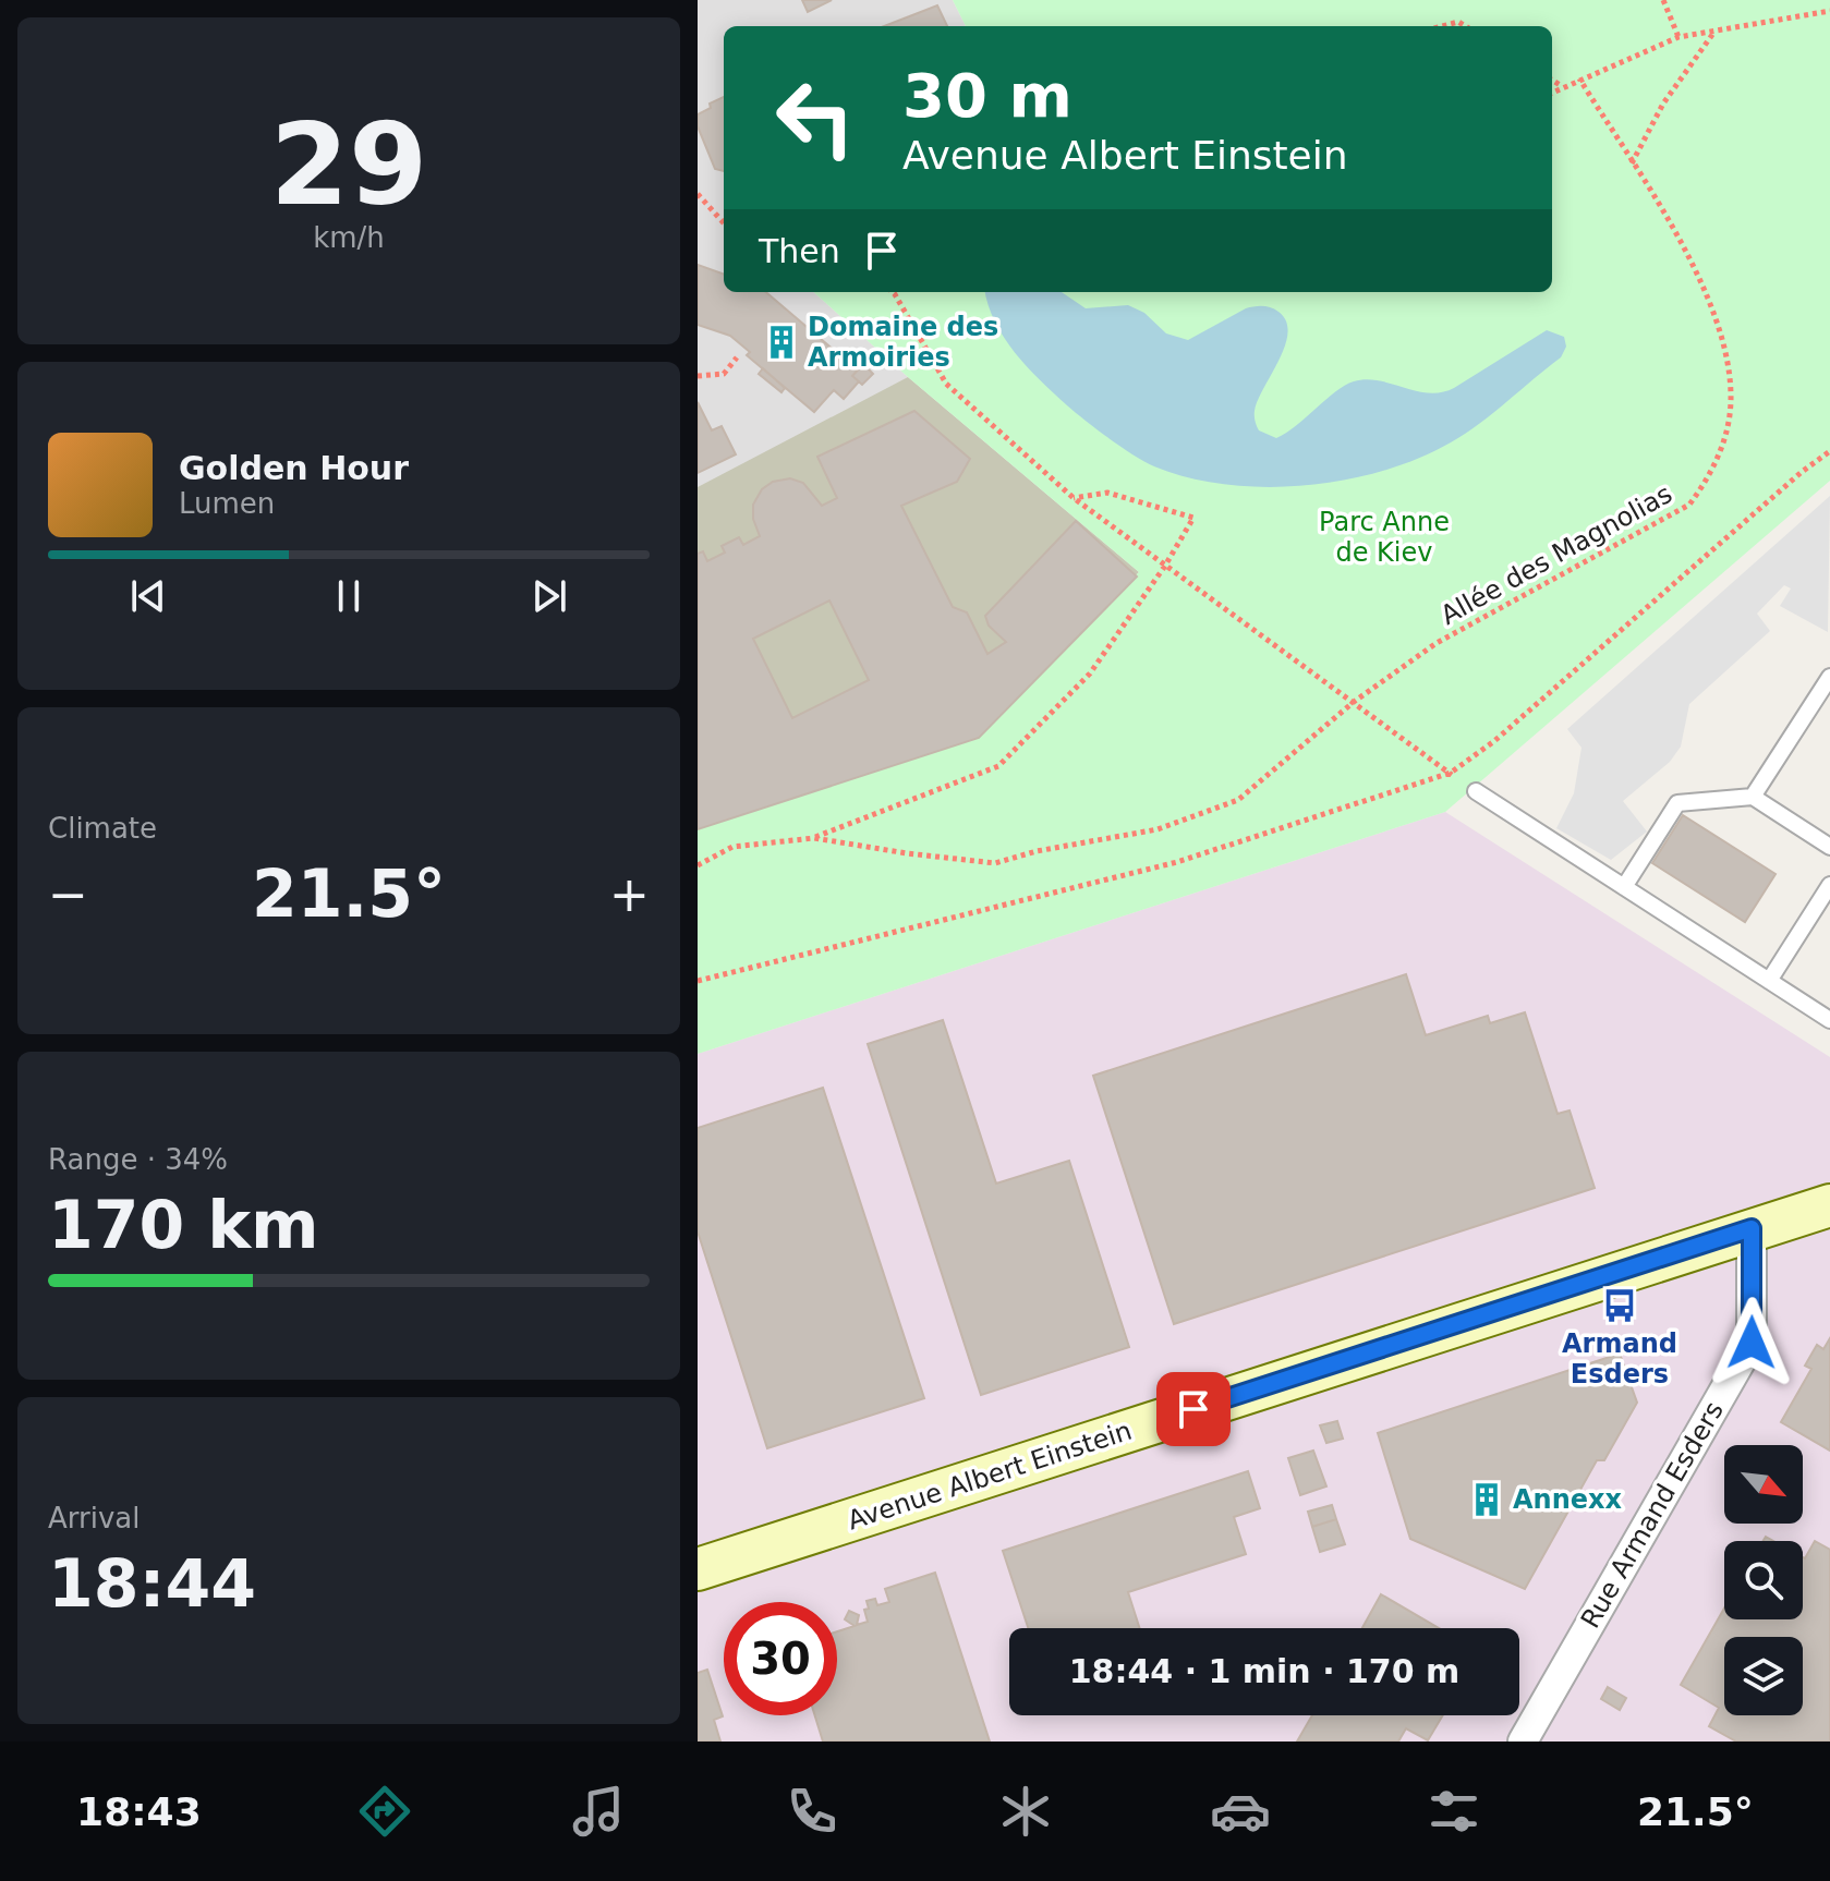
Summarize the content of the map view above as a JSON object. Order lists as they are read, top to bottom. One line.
{"streets":{"street":["Avenue Albert Einstein","Rue Armand Esders"],"path":["Allée des Magnolias"]},"crossings":[["Avenue Albert Einstein","Rue Armand Esders"]],"parks":["Parc Anne de Kiev"],"places":{"building":["Domaine des Armoiries","Annexx"],"bus stop":["Armand Esders"]},"north":"bottom right","page":{"tile":[["29","km/h"],"Climate",["Range · 34%","170 km"],["Arrival","18:44"]],"turn":["30 m","Avenue Albert Einstein"],"then":"Then","song":["Golden Hour","Lumen"],"heat":["−","21.5°","+"],"limit":"30","trip":"18:44 · 1 min · 170 m","tabs":["18:43","21.5°"]}}
